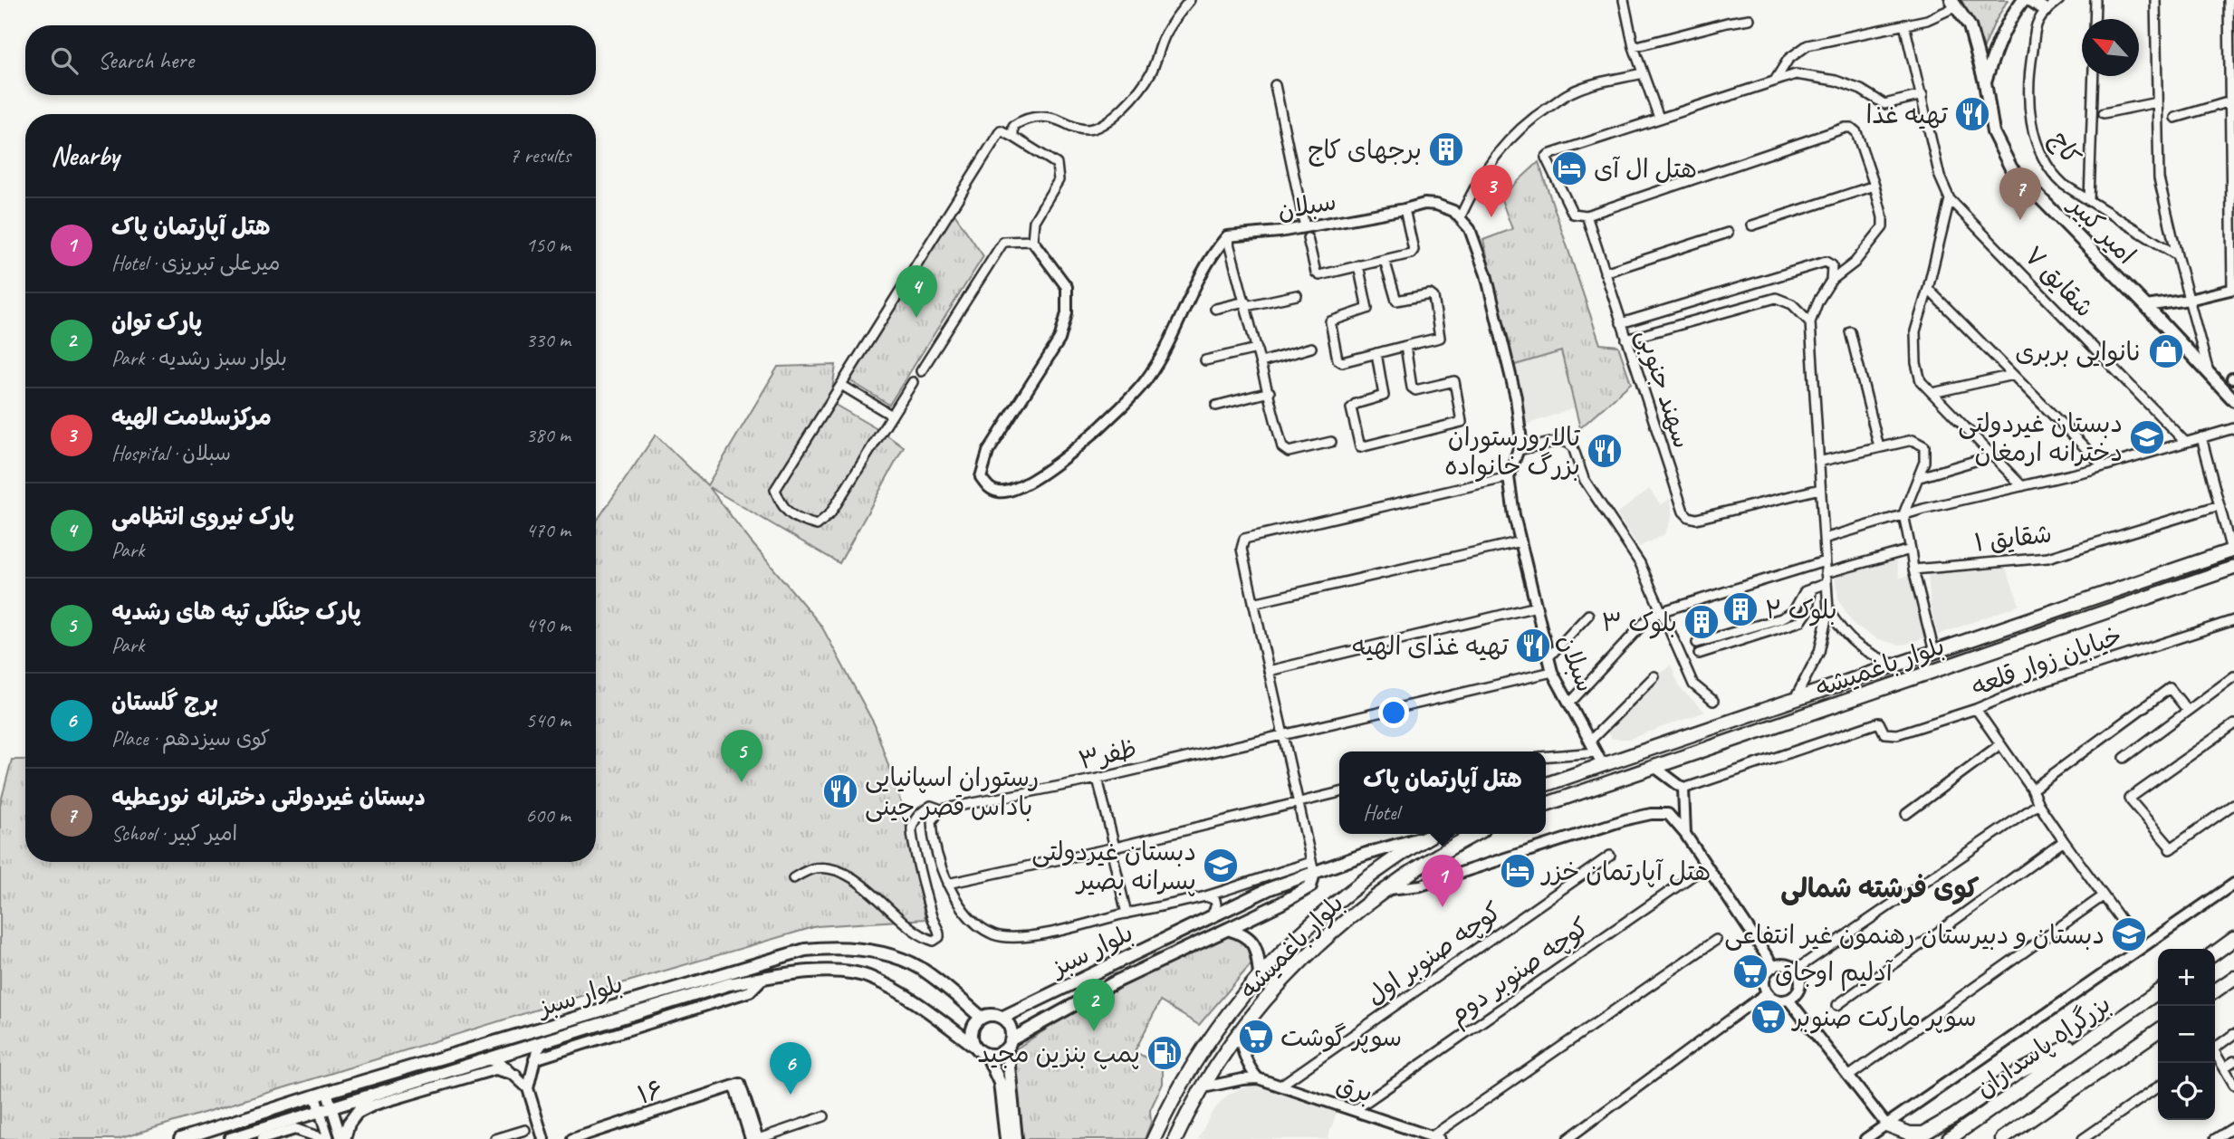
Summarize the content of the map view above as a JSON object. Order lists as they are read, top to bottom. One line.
{"streets":{"main road":["امیر کبیر","بلوار باغمیشه","بلوار سبز","بزرگراه پاسداران"],"street":["کاج","سبلان","شقایق ۷","سهند جنوبی","شقایق ۱","خیابان زوار قلعه","ظفر۳","کوچه صنوبر اول","کوچه صنوبر دوم","برق","۱۶"]},"crossings":[["سبلان","بلوار باغمیشه"],["سبلان","ظفر۳"],["کوچه صنوبر اول","برق"],["کوچه صنوبر دوم","برق"]],"districts":["کوی فرشته شمالی"],"places":{"restaurant":["تهیه غذا","تالارورستوران بزرگ خانواده","تهیه غذای الهیه","رستوران اسپانیایی باداس قصر چینی"],"building":["برجهای کاج","بلوک ۲","بلوک ۳"],"hotel":["هتل ال آی","هتل آپارتمان خزر"],"shop":["نانوایی بربری"],"school or university":["دبستان غیردولتی دخترانه ارمغان","دبستان غیردولتی پسرانه بصیر","دبستان و دبیرستان رهنمون غیر انتفاعی"],"supermarket":["آدلیم اوجاق","سوپر مارکت صنوبر","سوپر گوشت"],"fuel station":["پمپ بنزین مجید"]},"north":"top left","page":{"search":"Search here","heading":["Nearby","7 results"],"pins":["3","7","4","5","1","2","6"],"list":[{"mark":"1","name":"هتل آپارتمان پاک","note":"Hotel · میرعلی تبریزی","value":"150 m"},{"mark":"2","name":"پارک توان","note":"Park · بلوار سبز رشدیه","value":"330 m"},{"mark":"3","name":"مرکزسلامت الهیه","note":"Hospital · سبلان","value":"380 m"},{"mark":"4","name":"پارک نیروی انتظامی","note":"Park","value":"470 m"},{"mark":"5","name":"پارک جنگلی تپه های رشدیه","note":"Park","value":"490 m"},{"mark":"6","name":"برج گلستان","note":"Place · کوی سیزدهم","value":"540 m"},{"mark":"7","name":"دبستان غیردولتی دخترانه نورعطیه","note":"School · امیر کبیر","value":"600 m"}],"popup":["هتل آپارتمان پاک","Hotel"],"map_buttons":["+","−"]}}
